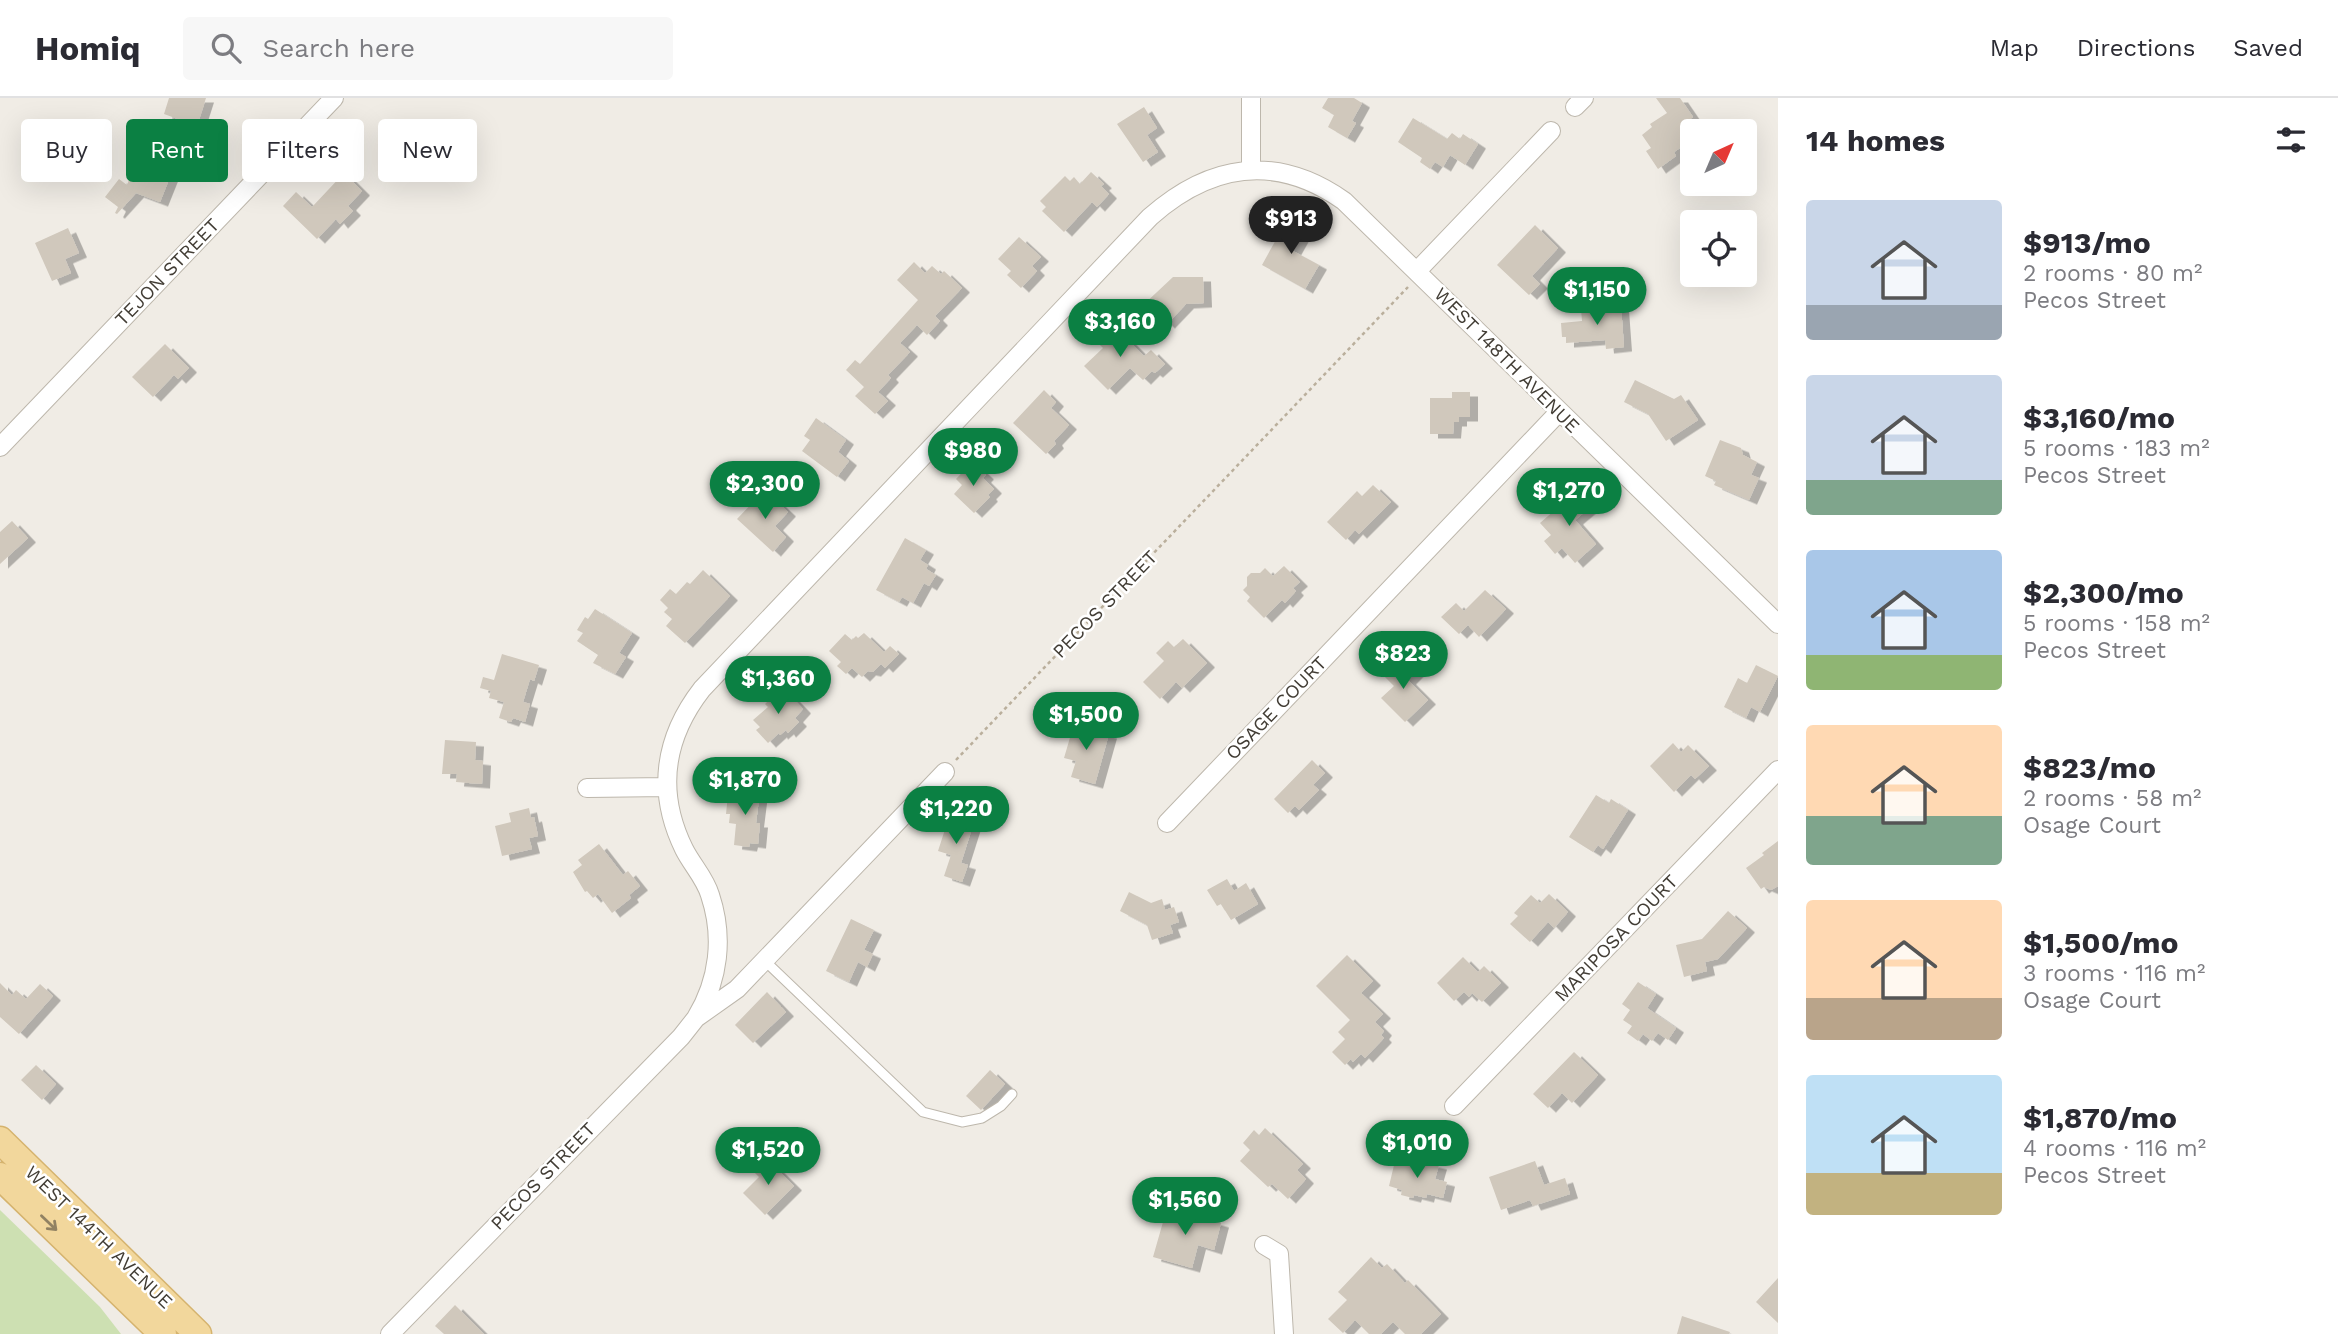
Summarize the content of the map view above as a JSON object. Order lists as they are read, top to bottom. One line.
{"streets":{"main road":["WEST 144TH AVENUE"],"street":["TEJON STREET","WEST 148TH AVENUE","PECOS STREET","OSAGE COURT","MARIPOSA COURT"]},"crossings":[["WEST 148TH AVENUE","PECOS STREET"],["WEST 148TH AVENUE","OSAGE COURT"]],"north":"top right","page":{"header":"Homiq","search":"Search here","nav":["Map","Directions","Saved"],"heading":"14 homes","chip":["Buy","Rent","Filters","New"],"list":[{"name":"$913/mo","note":"2 rooms · 80 m² · Pecos Street"},{"name":"$3,160/mo","note":"5 rooms · 183 m² · Pecos Street"},{"name":"$2,300/mo","note":"5 rooms · 158 m² · Pecos Street"},{"name":"$823/mo","note":"2 rooms · 58 m² · Osage Court"},{"name":"$1,500/mo","note":"3 rooms · 116 m² · Osage Court"},{"name":"$1,870/mo","note":"4 rooms · 116 m² · Pecos Street"}],"price":["$913","$1,150","$3,160","$980","$2,300","$1,270","$823","$1,360","$1,500","$1,870","$1,220","$1,010","$1,520","$1,560"]}}
